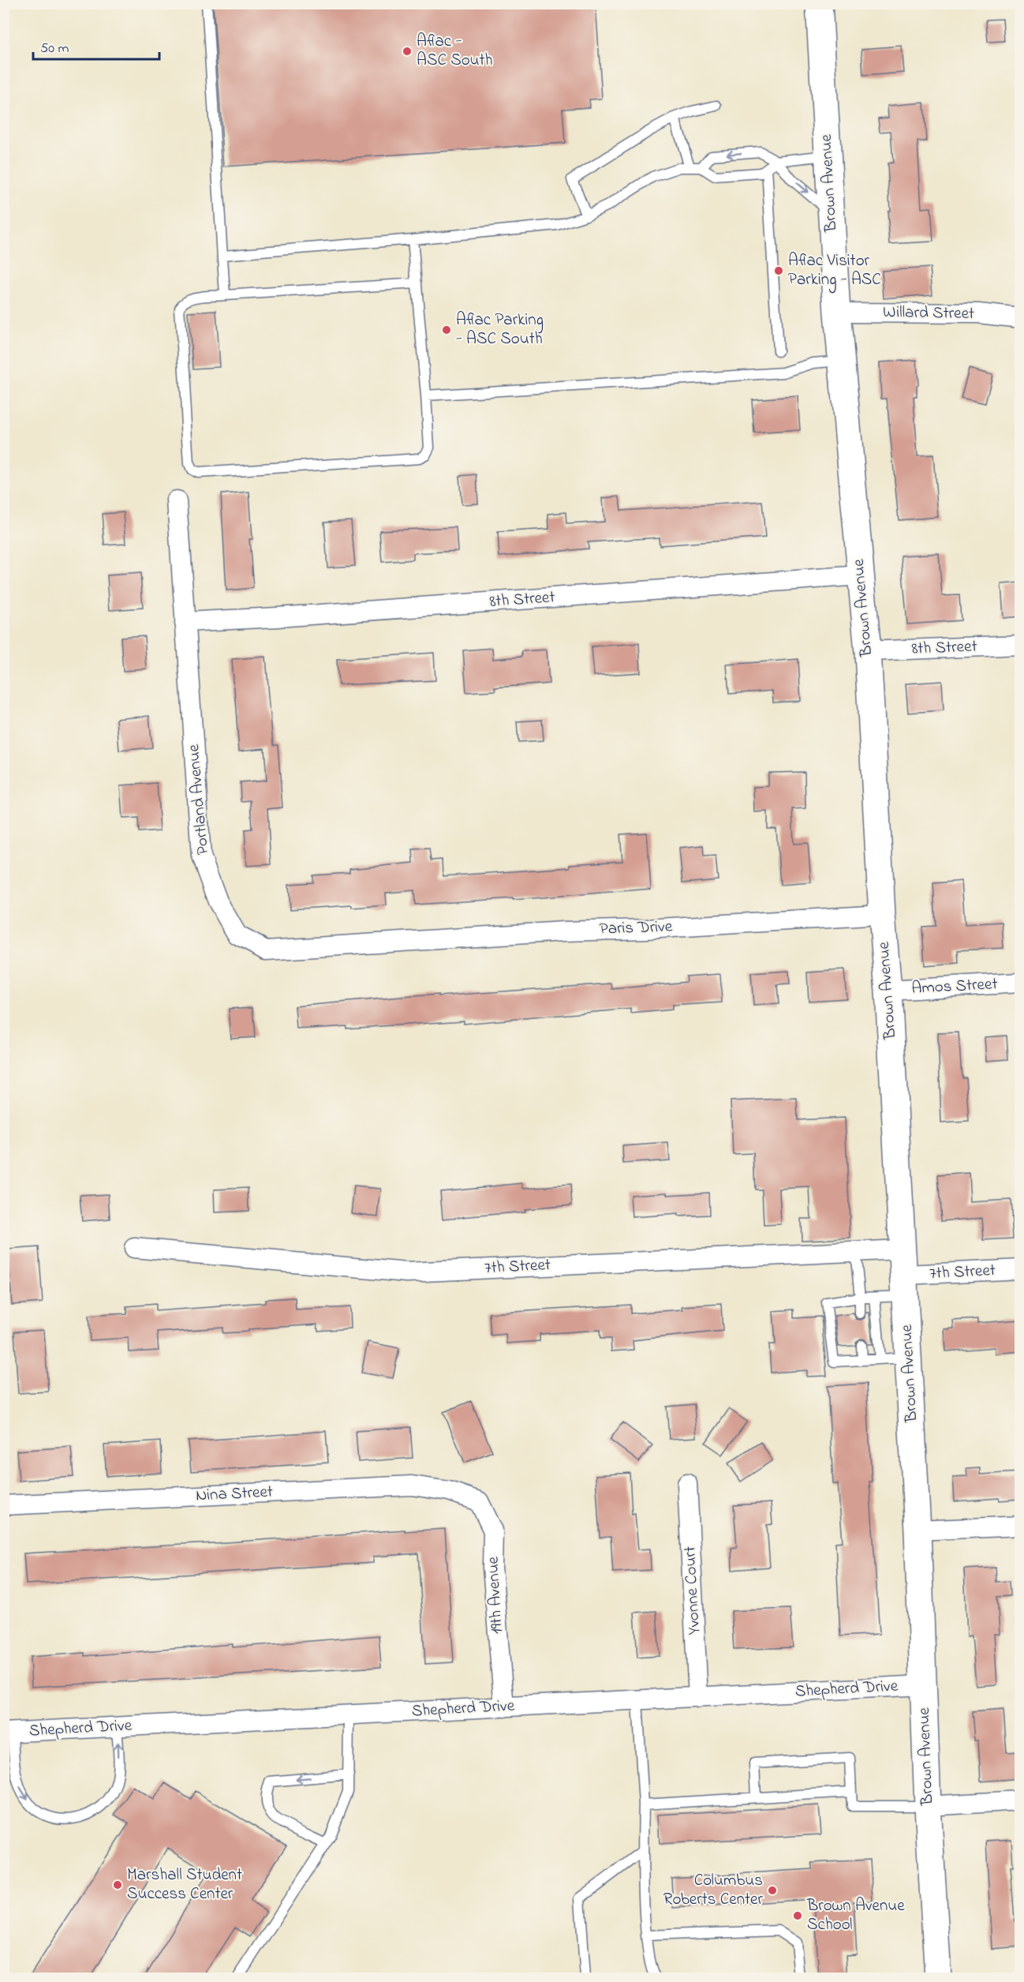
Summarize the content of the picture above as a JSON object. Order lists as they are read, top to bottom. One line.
{"streets":{"street":["Brown Avenue","Willard Street","8th Street","Portland Avenue","Paris Drive","Amos Street","7th Street","Nina Street","Yvonne Court","19th Avenue","Shepherd Drive"]},"crossings":[["Brown Avenue","Willard Street"],["Brown Avenue","8th Street"],["Brown Avenue","Paris Drive"],["Brown Avenue","Amos Street"],["Brown Avenue","7th Street"],["Brown Avenue","Shepherd Drive"],["8th Street","Portland Avenue"],["Portland Avenue","Paris Drive"],["Nina Street","19th Avenue"],["Yvonne Court","Shepherd Drive"],["19th Avenue","Shepherd Drive"]],"places":["Aflac - ASC South","Aflac Visitor Parking - ASC","Aflac Parking - ASC South","Marshall Student Success Center","Columbus Roberts Center","Brown Avenue School"],"scale_bar":"50 m"}
